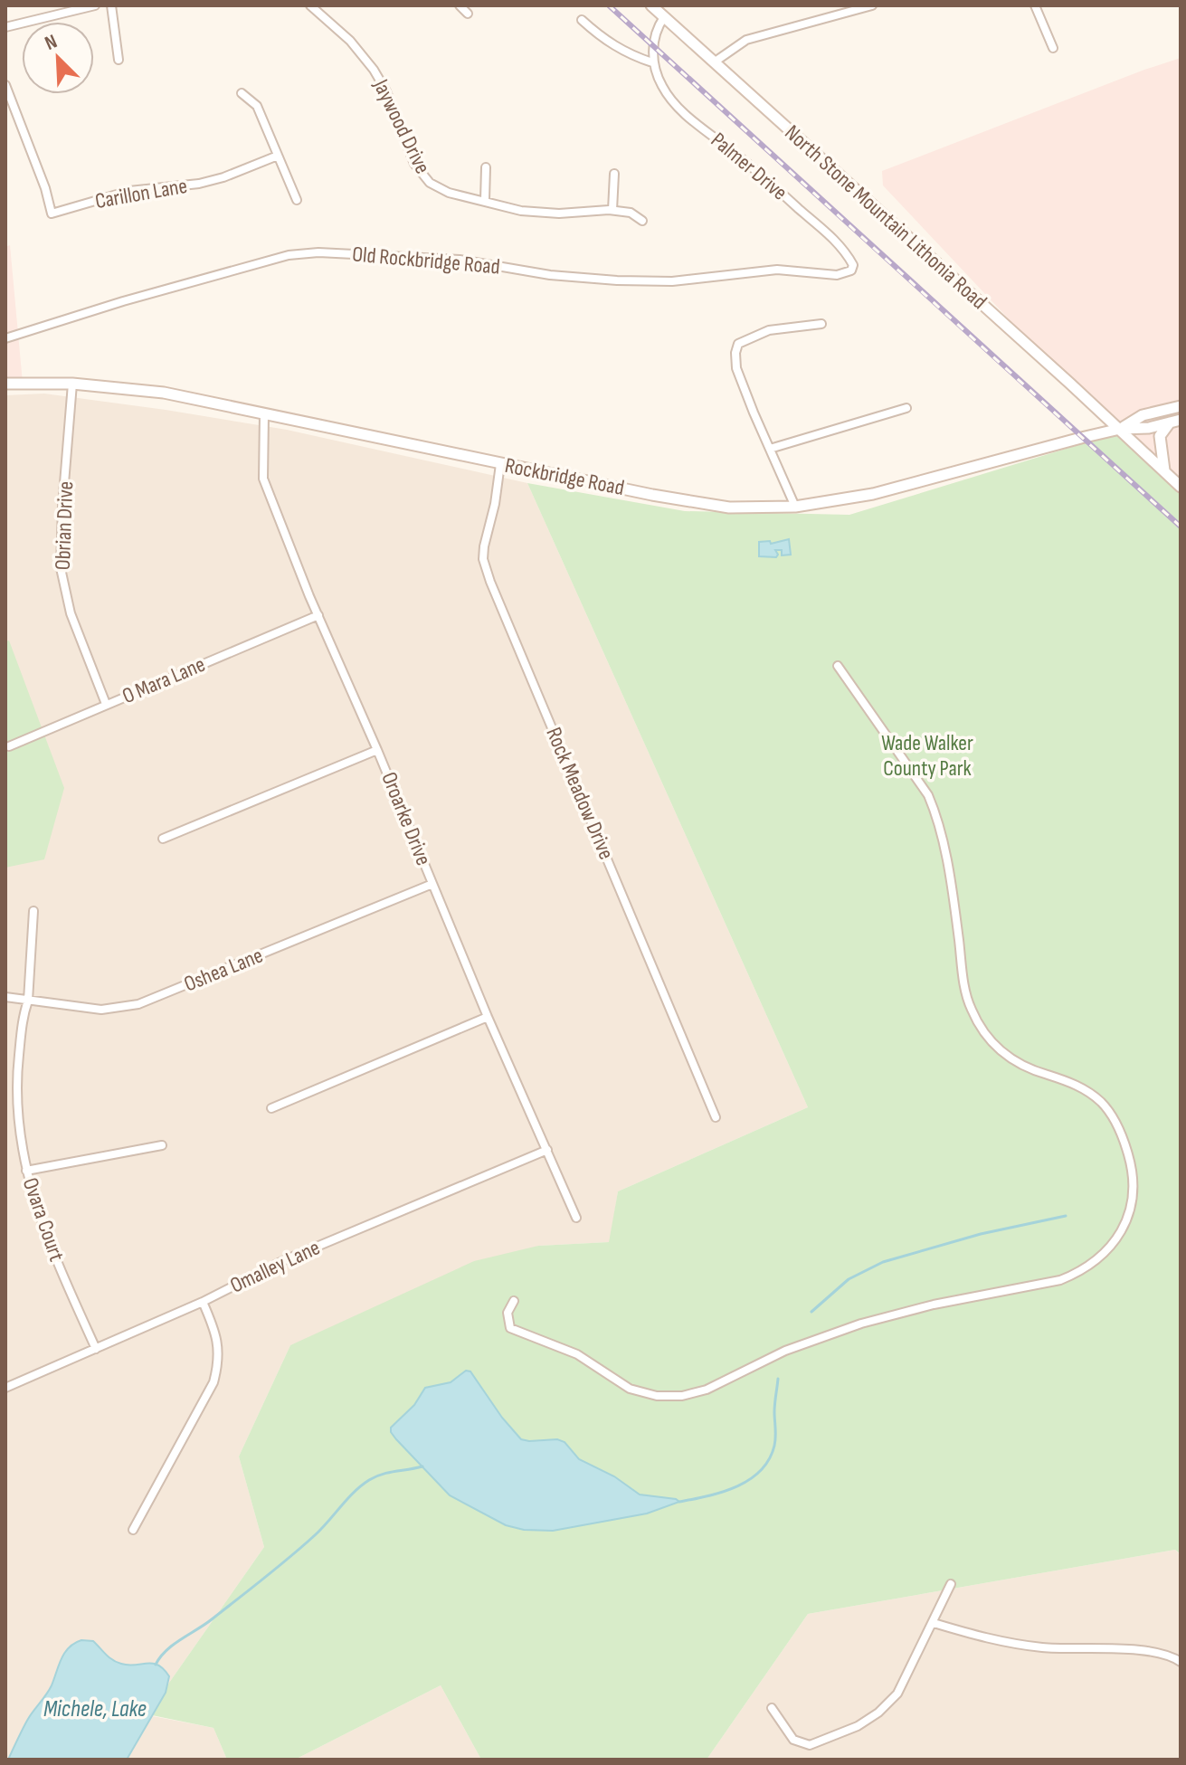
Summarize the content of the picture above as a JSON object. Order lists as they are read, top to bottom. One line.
{"streets":{"main road":["North Stone Mountain Lithonia Road","Rockbridge Road"],"street":["Jaywood Drive","Palmer Drive","Carillon Lane","Old Rockbridge Road","Obrian Drive","O Mara Lane","Rock Meadow Drive","Oroarke Drive","Oshea Lane","Ovara Court","Omalley Lane"]},"crossings":[["Palmer Drive","Old Rockbridge Road"],["North Stone Mountain Lithonia Road","Rockbridge Road"],["Rockbridge Road","Obrian Drive"],["Rockbridge Road","Rock Meadow Drive"],["Rockbridge Road","Oroarke Drive"],["Obrian Drive","O Mara Lane"],["O Mara Lane","Oroarke Drive"],["Oroarke Drive","Oshea Lane"],["Oroarke Drive","Omalley Lane"],["Oshea Lane","Ovara Court"],["Ovara Court","Omalley Lane"]],"water":["Michele, Lake"],"parks":["Wade Walker County Park"],"north":"top left"}
